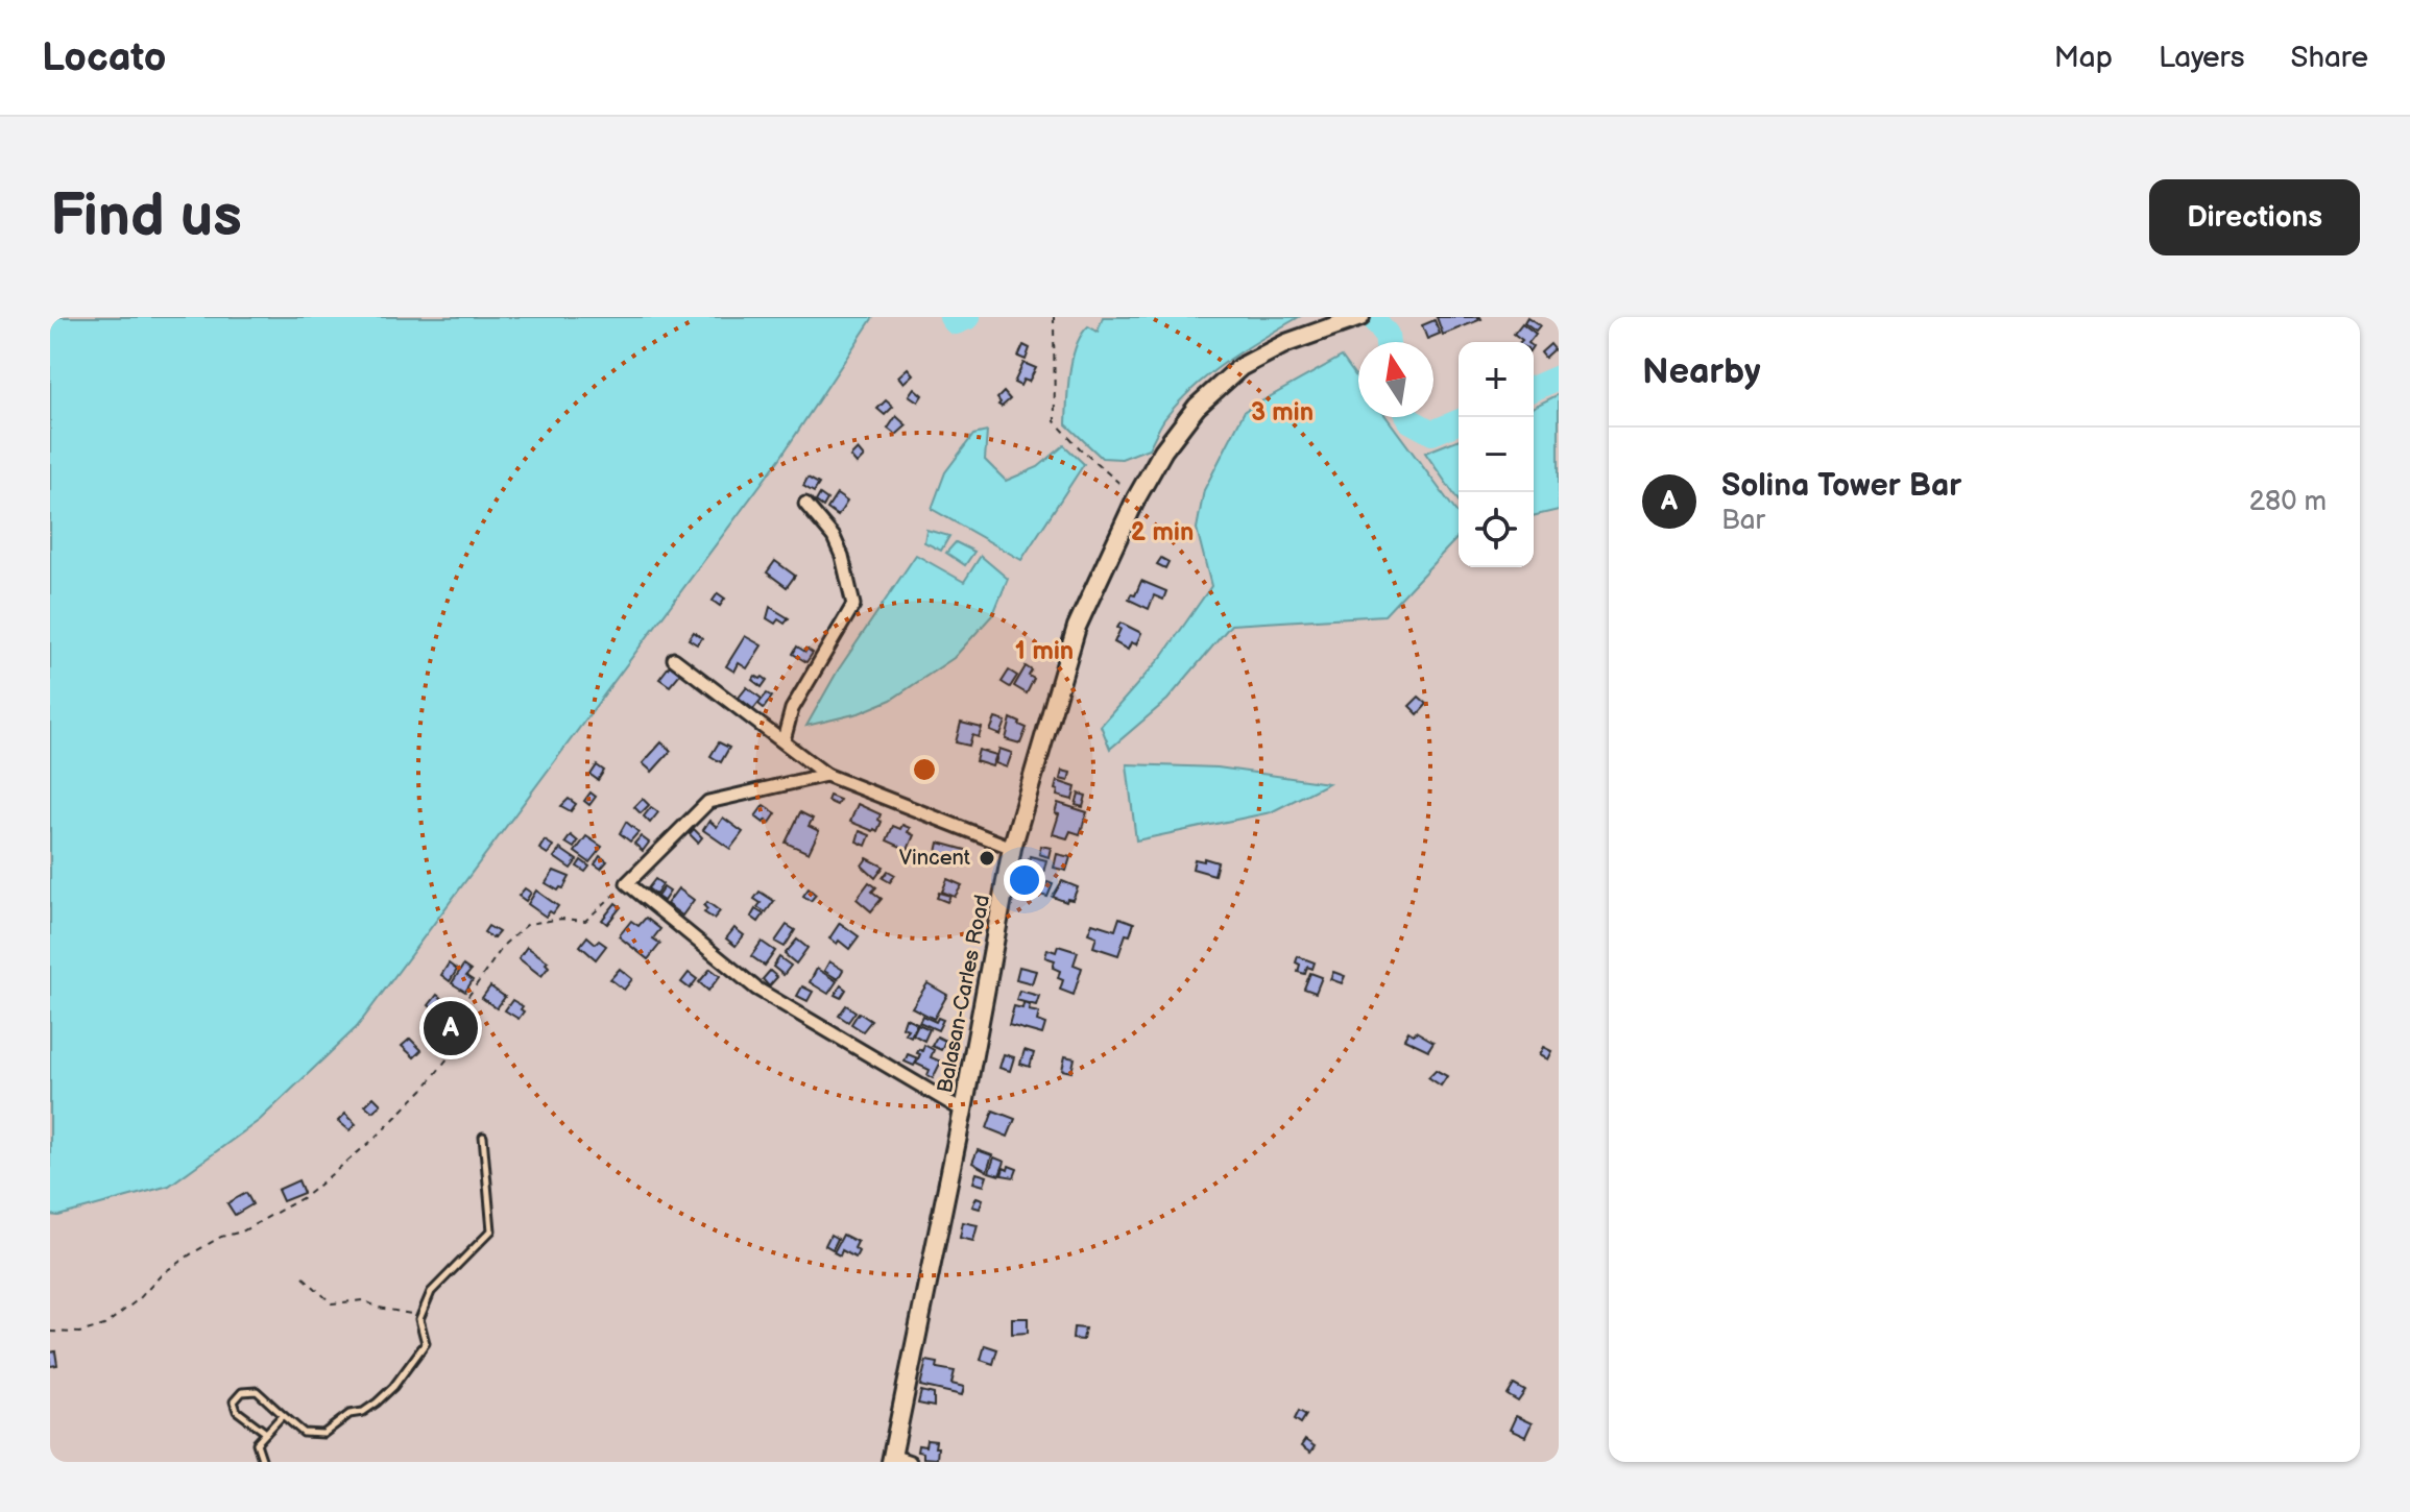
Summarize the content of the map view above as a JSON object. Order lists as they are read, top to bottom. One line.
{"streets":{"main road":["Balasan-Carles Road"]},"places":["Vincent"],"north":"top","page":{"header":"Locato","nav":["Map","Layers","Share"],"buttons":"Directions","title":"Find us","heading":"Nearby","map_buttons":["+","−"],"list":[{"mark":"A","name":"Solina Tower Bar","note":"Bar","value":"280 m"}],"pins":"A"},"rings":["3 min","2 min","1 min"]}
